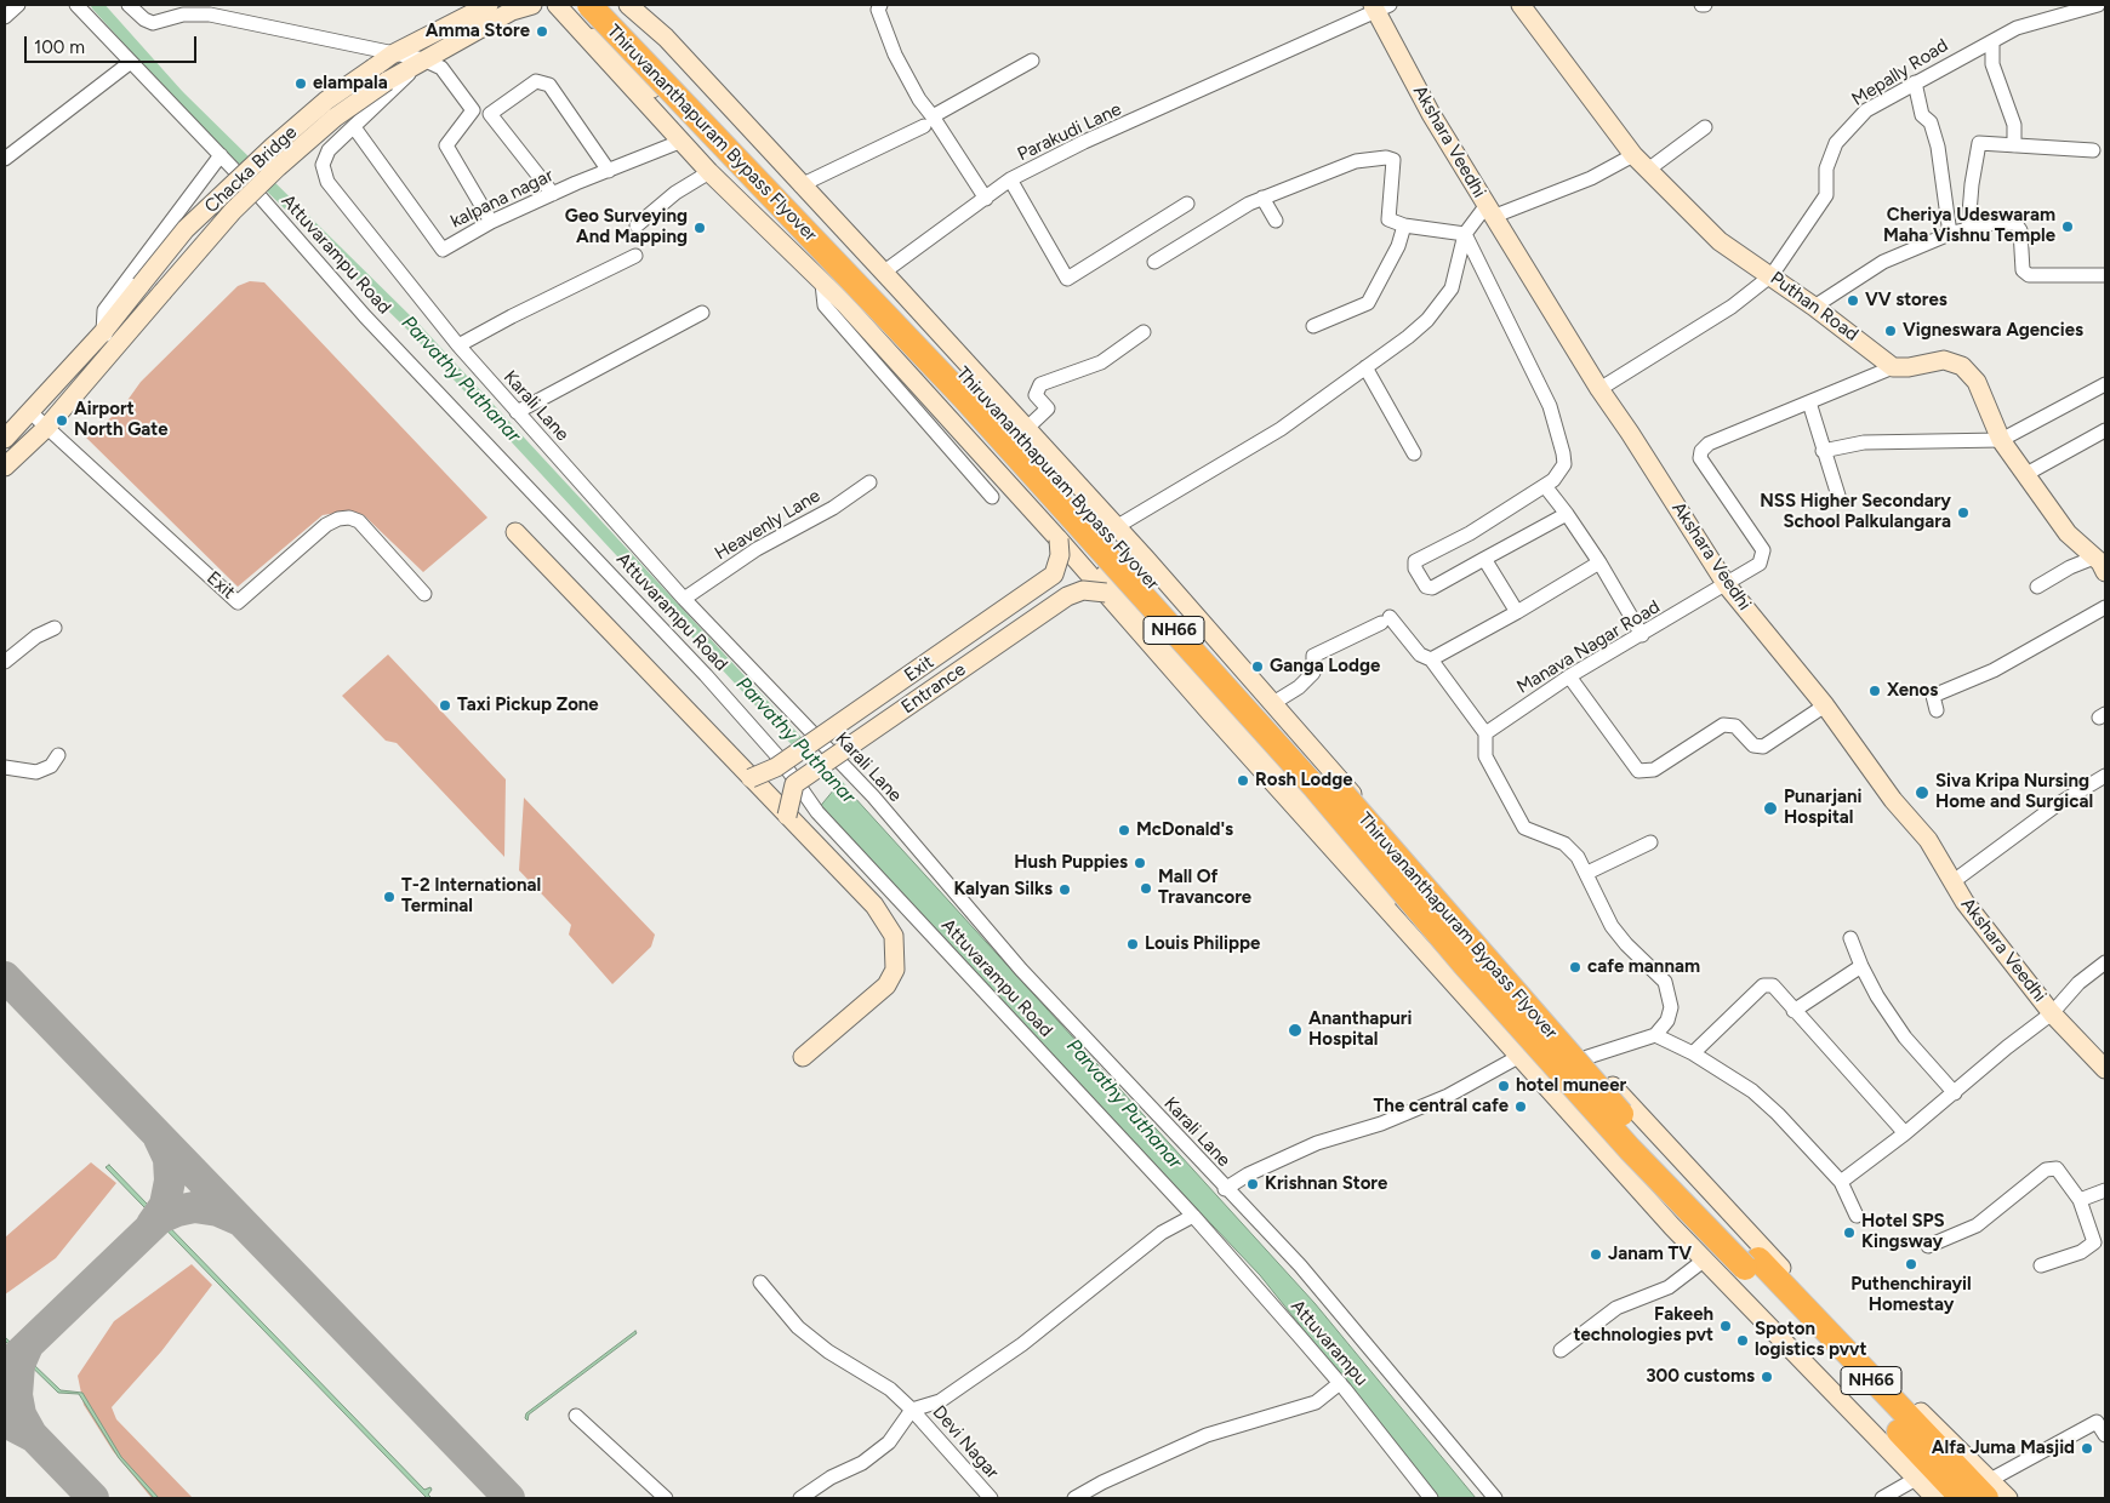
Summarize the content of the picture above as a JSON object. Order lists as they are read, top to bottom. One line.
{"streets":{"highway":["Thiruvananthapuram Bypass Flyover","NH66"],"street":["Mepally Road","Parakudi Lane","Akshara Veedhi","Chacka Bridge","kalpana nagar","Attuvarampu Road","Puthan Road","Karali Lane","Heavenly Lane","Exit","Manava Nagar Road","Entrance","Attuvarampu","Devi Nagar"]},"crossings":[["Mepally Road","Akshara Veedhi"],["Mepally Road","Puthan Road"],["Parakudi Lane","Akshara Veedhi"],["Akshara Veedhi","Manava Nagar Road"],["Chacka Bridge","Exit"],["kalpana nagar","Karali Lane"],["Attuvarampu Road","Attuvarampu"],["Karali Lane","Heavenly Lane"]],"water":["Parvathy Puthanar"],"places":["Amma Store","elampala","Cheriya Udeswaram Maha Vishnu Temple","Geo Surveying And Mapping","VV stores","Vigneswara Agencies","Airport North Gate","NSS Higher Secondary School Palkulangara","Ganga Lodge","Xenos","Taxi Pickup Zone","Rosh Lodge","Siva Kripa Nursing Home and Surgical","Punarjani Hospital","McDonald's","Hush Puppies","Mall Of Travancore","Kalyan Silks","T-2 International Terminal","Louis Philippe","cafe mannam","Ananthapuri Hospital","hotel muneer","The central cafe","Krishnan Store","Hotel SPS Kingsway","Janam TV","Puthenchirayil Homestay","Fakeeh technologies pvt","Spoton logistics pvvt","300 customs","Alfa Juma Masjid"],"scale_bar":"100 m"}
